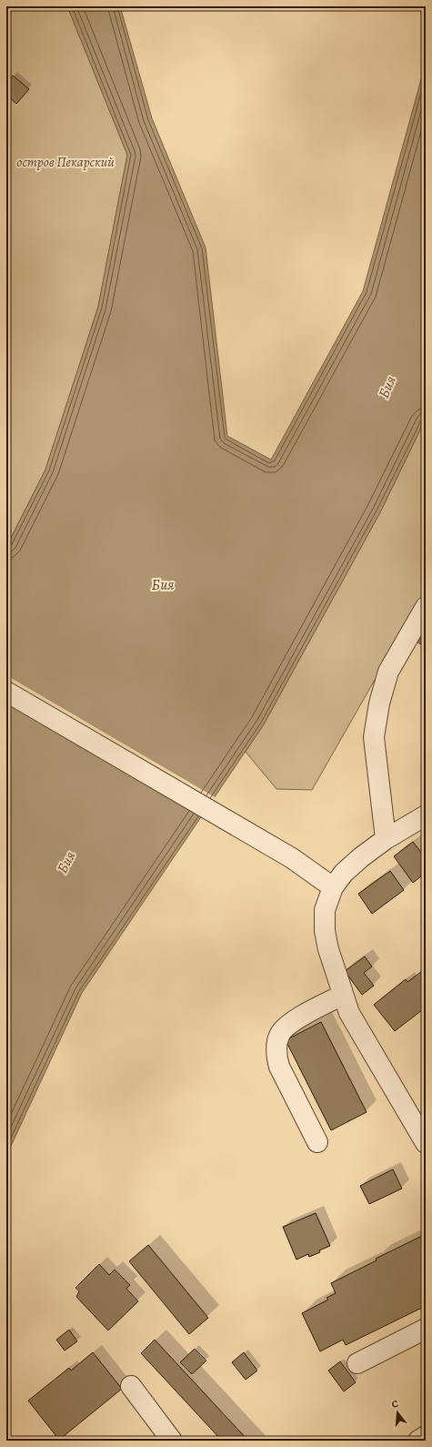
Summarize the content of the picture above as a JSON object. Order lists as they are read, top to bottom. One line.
{"water":["Бия"],"parks":["остров Пекарский"],"north":"top"}
